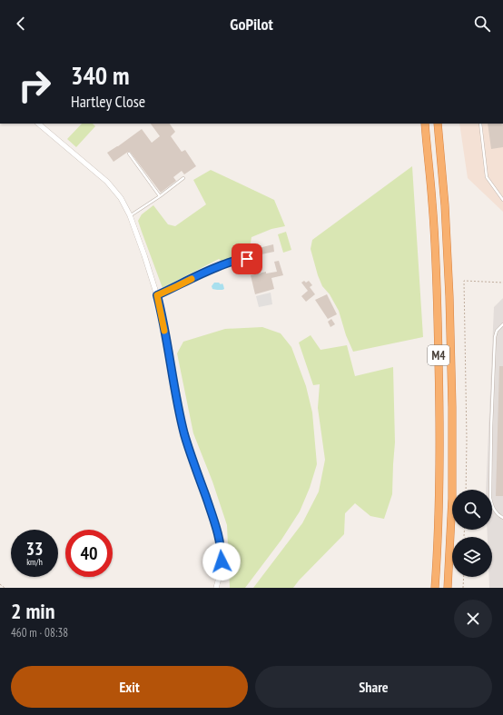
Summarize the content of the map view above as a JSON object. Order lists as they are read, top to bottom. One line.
{"streets":{"highway":["M4"]},"page":{"header":"GoPilot","turn":["340 m","Hartley Close"],"speed":"33 km/h","limit":"40","heading":["2 min","460 m · 08:38"],"buttons":["Exit","Share"]}}
